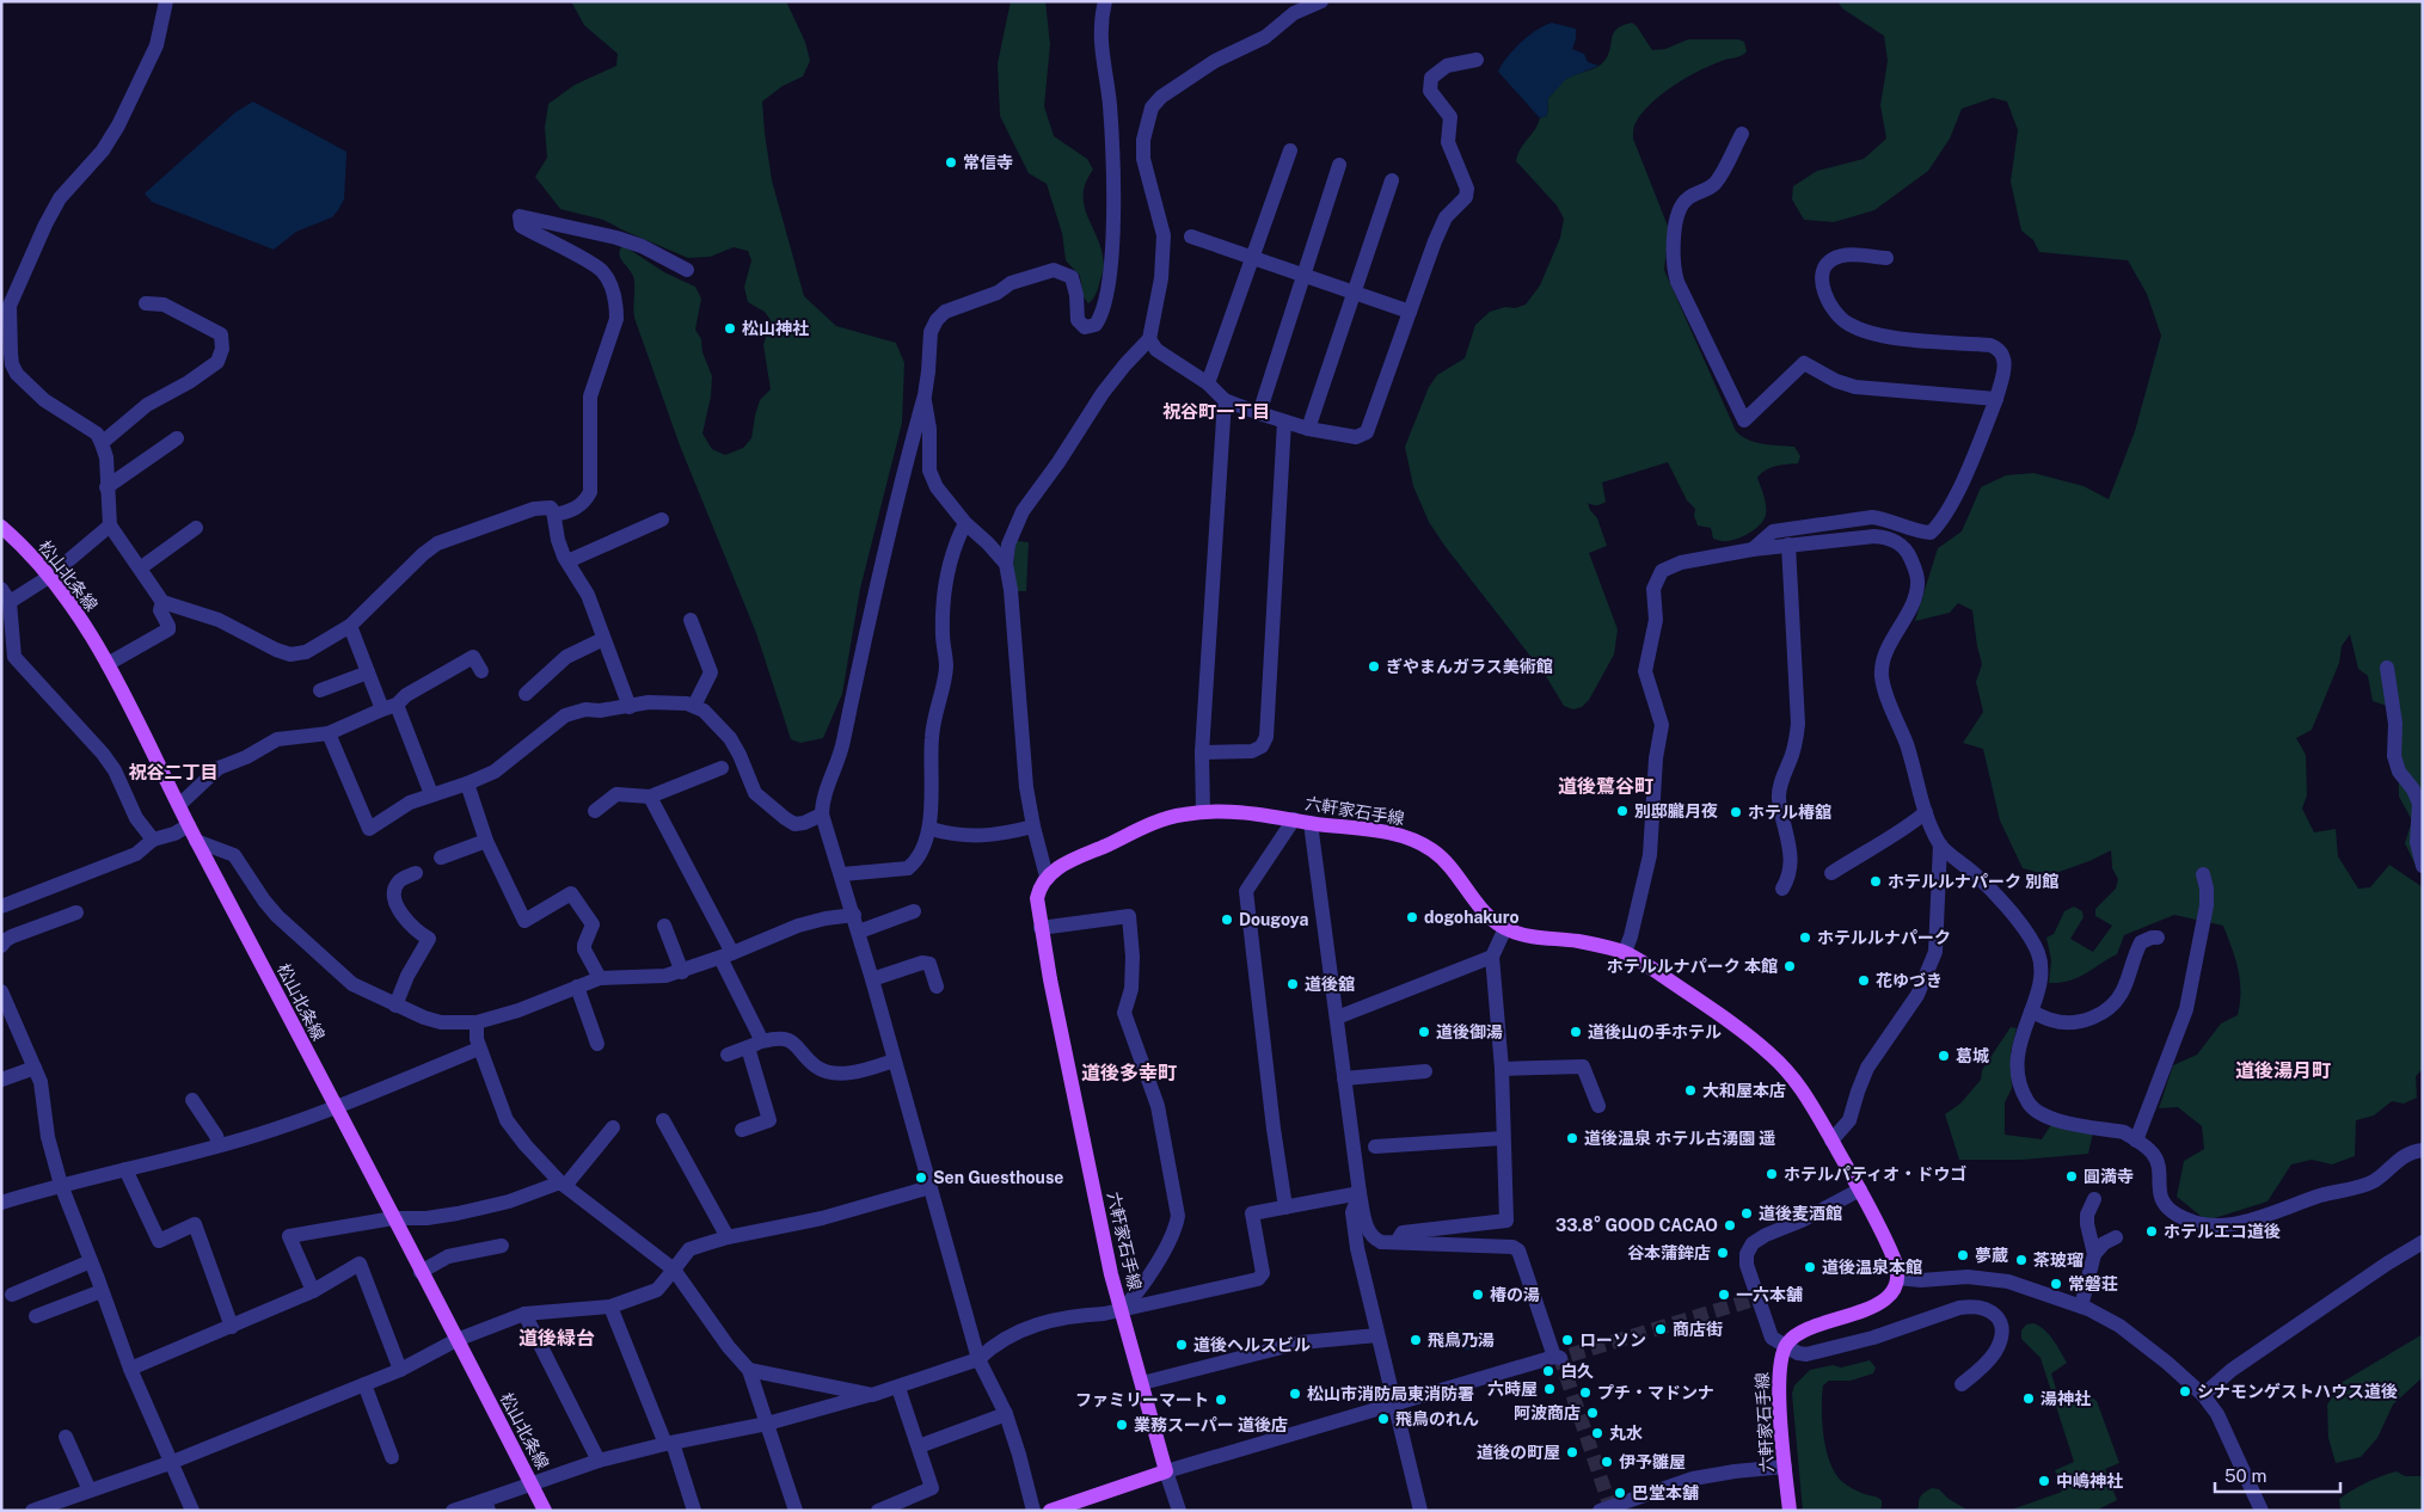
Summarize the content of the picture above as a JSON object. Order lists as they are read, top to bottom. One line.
{"streets":{"main road":["松山北条線","六軒家石手線"]},"districts":["祝谷町一丁目","祝谷二丁目","道後鷺谷町","道後湯月町","道後多幸町","道後緑台"],"places":["常信寺","松山神社","ぎやまんガラス美術館","別邸朧月夜","ホテル椿舘","ホテルルナパーク 別館","dogohakuro","Dougoya","ホテルルナパーク","ホテルルナパーク 本館","花ゆづき","道後舘","道後御湯","道後山の手ホテル","葛城","大和屋本店","道後温泉 ホテル古湧園 遥","ホテルパティオ・ドウゴ","圓満寺","Sen Guesthouse","道後麦酒館","33.8° GOOD CACAO","ホテルエコ道後","谷本蒲鉾店","夢蔵","茶玻瑠","道後温泉本館","常磐荘","椿の湯","一六本舗","商店街","飛鳥乃湯","ローソン","道後ヘルスビル","白久","六時屋","シナモンゲストハウス道後","プチ・マドンナ","松山市消防局東消防署","湯神社","ファミリーマート","阿波商店","飛鳥のれん","業務スーパー 道後店","丸水","道後の町屋","伊予雛屋","中嶋神社","巴堂本舗"],"scale_bar":"50 m"}
